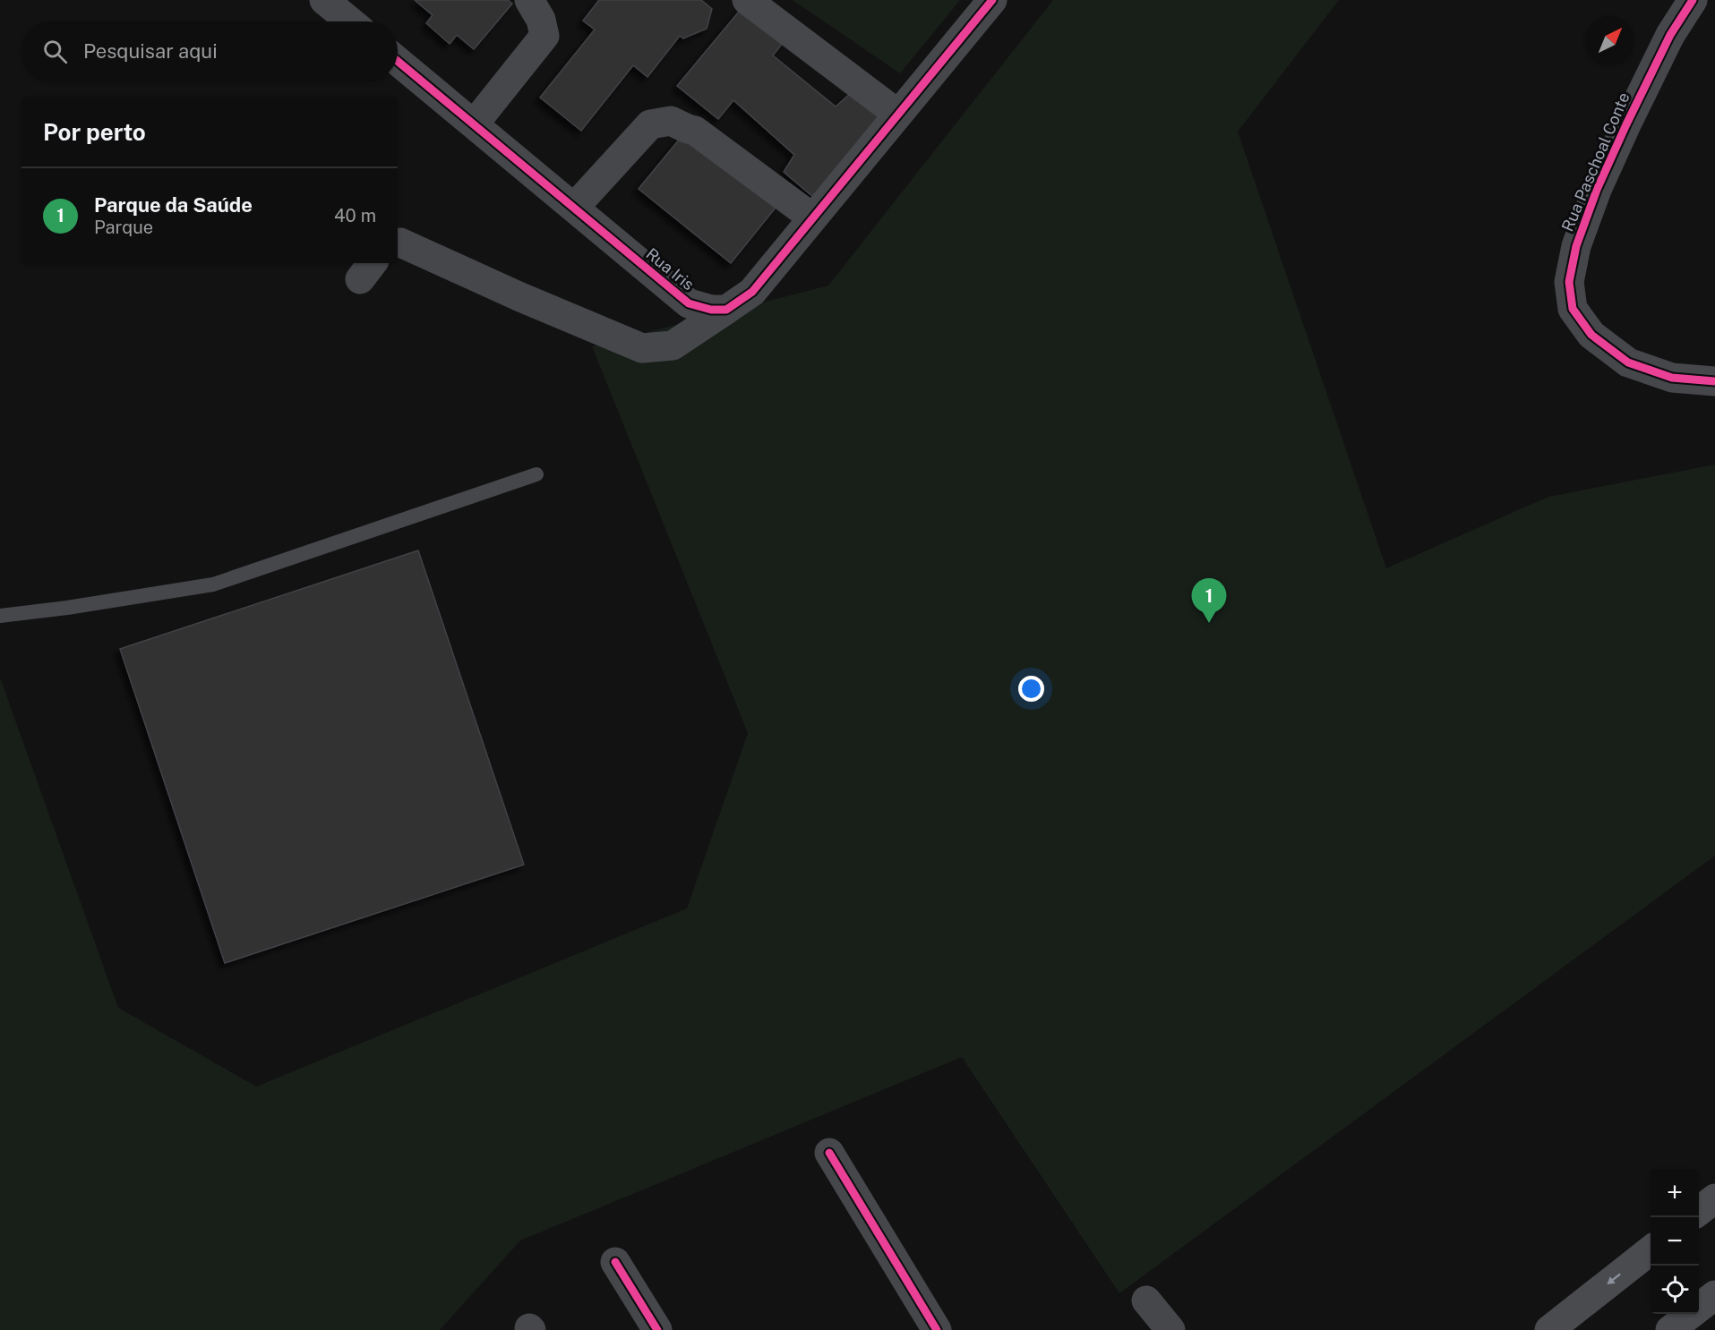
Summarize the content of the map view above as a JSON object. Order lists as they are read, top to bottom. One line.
{"streets":{"street":["Rua Paschoal Conte","Rua Iris"]},"north":"top right","page":{"search":"Pesquisar aqui","heading":"Por perto","list":[{"mark":"1","name":"Parque da Saúde","note":"Parque","value":"40 m"}],"pins":"1","map_buttons":["+","−"]}}
